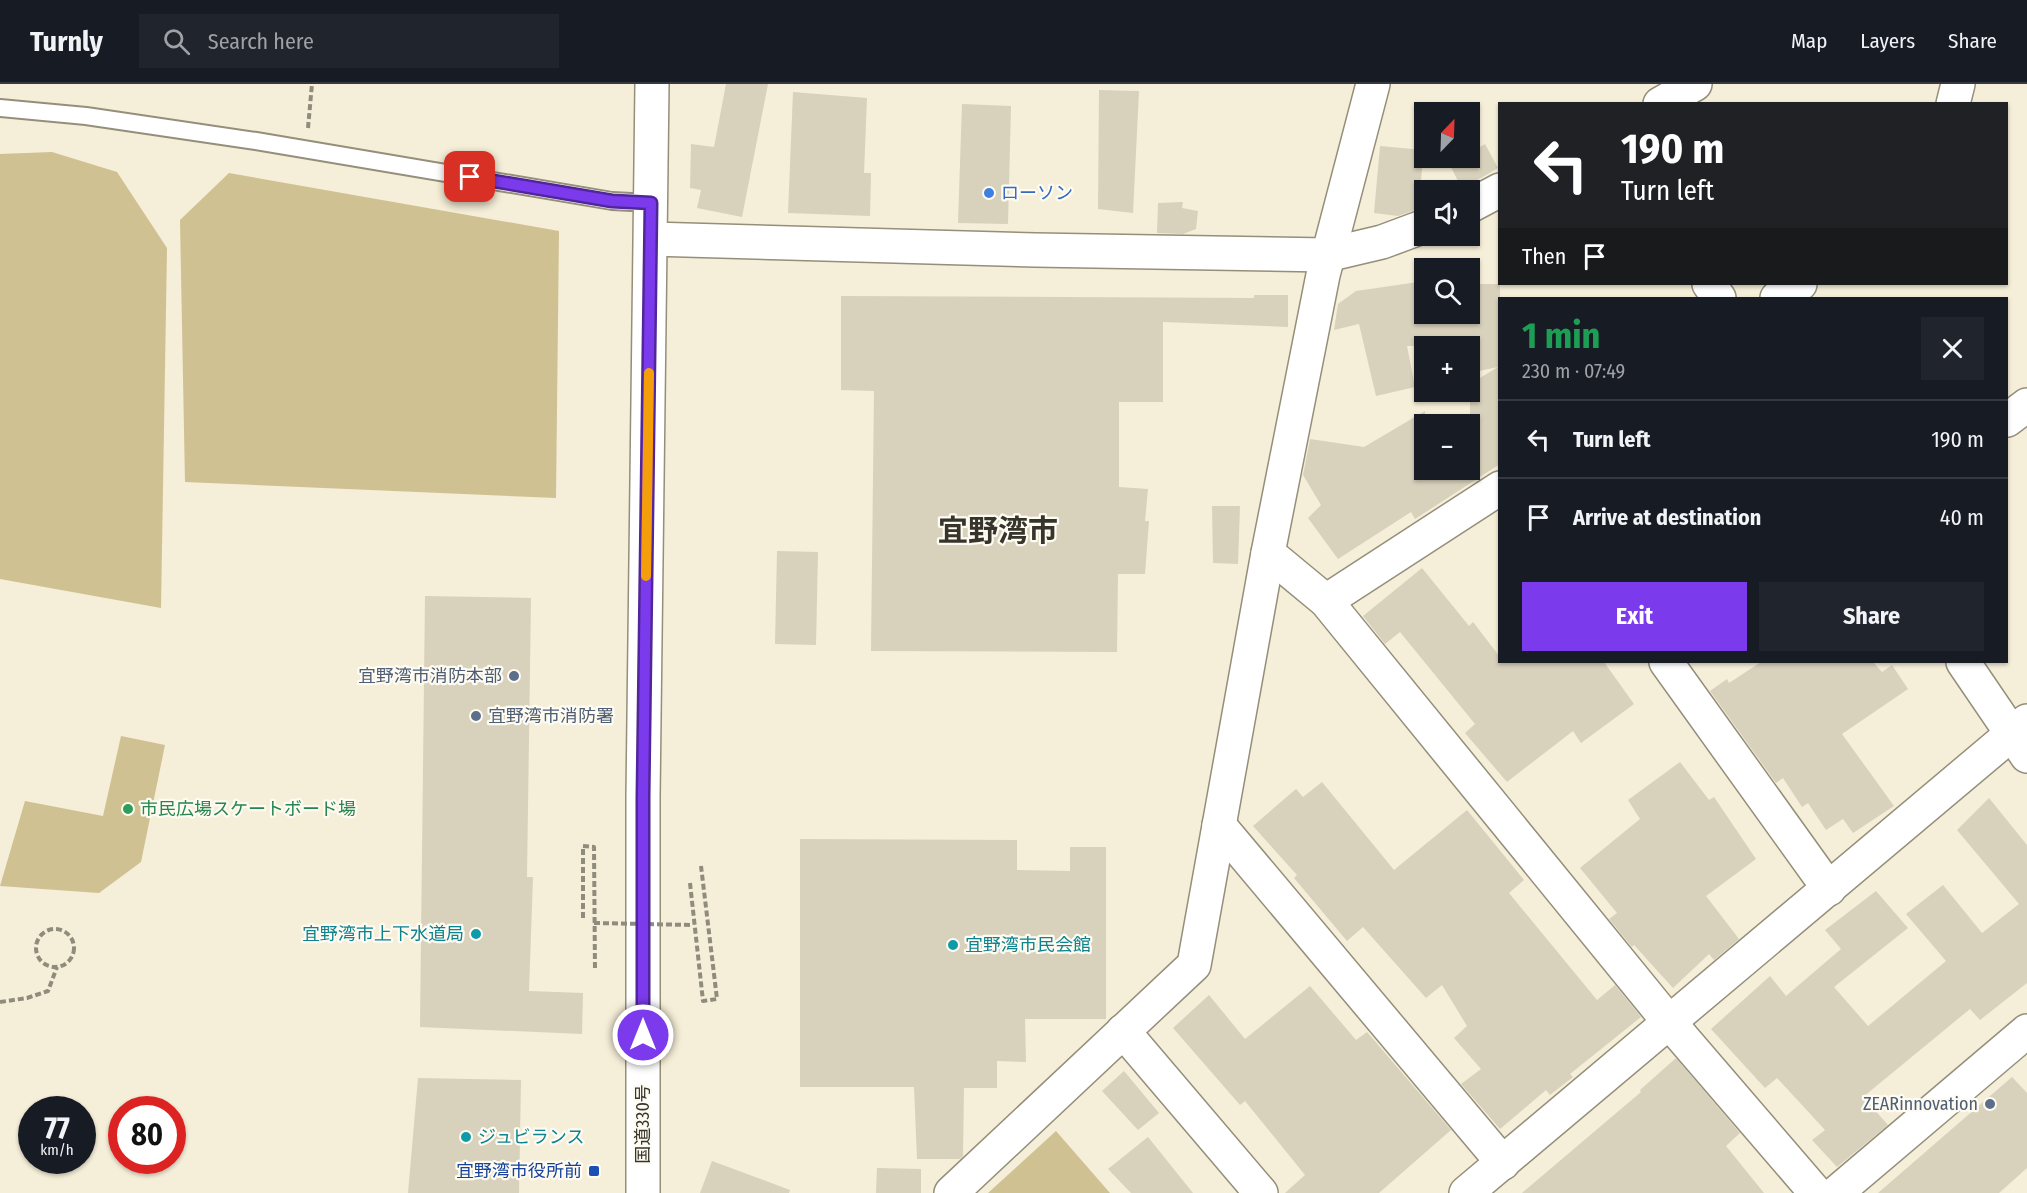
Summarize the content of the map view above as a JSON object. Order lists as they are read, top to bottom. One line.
{"streets":{"main road":["国道330号"]},"districts":["宜野湾市"],"places":{"other":["ローソン","宜野湾市消防本部","宜野湾市消防署","市民広場スケートボード場","宜野湾市上下水道局","宜野湾市民会館","ZEARinnovation","ジュビランス"],"transit":["宜野湾市役所前"]},"north":"top right","page":{"header":"Turnly","search":"Search here","nav":["Map","Layers","Share"],"map_buttons":["+","−"],"turn":["190 m","Turn left"],"then":"Then","heading":["1 min","230 m · 07:49"],"list":[{"name":"Turn left","value":"190 m"},{"name":"Arrive at destination","value":"40 m"}],"buttons":["Exit","Share"],"speed":"77 km/h","limit":"80"}}
